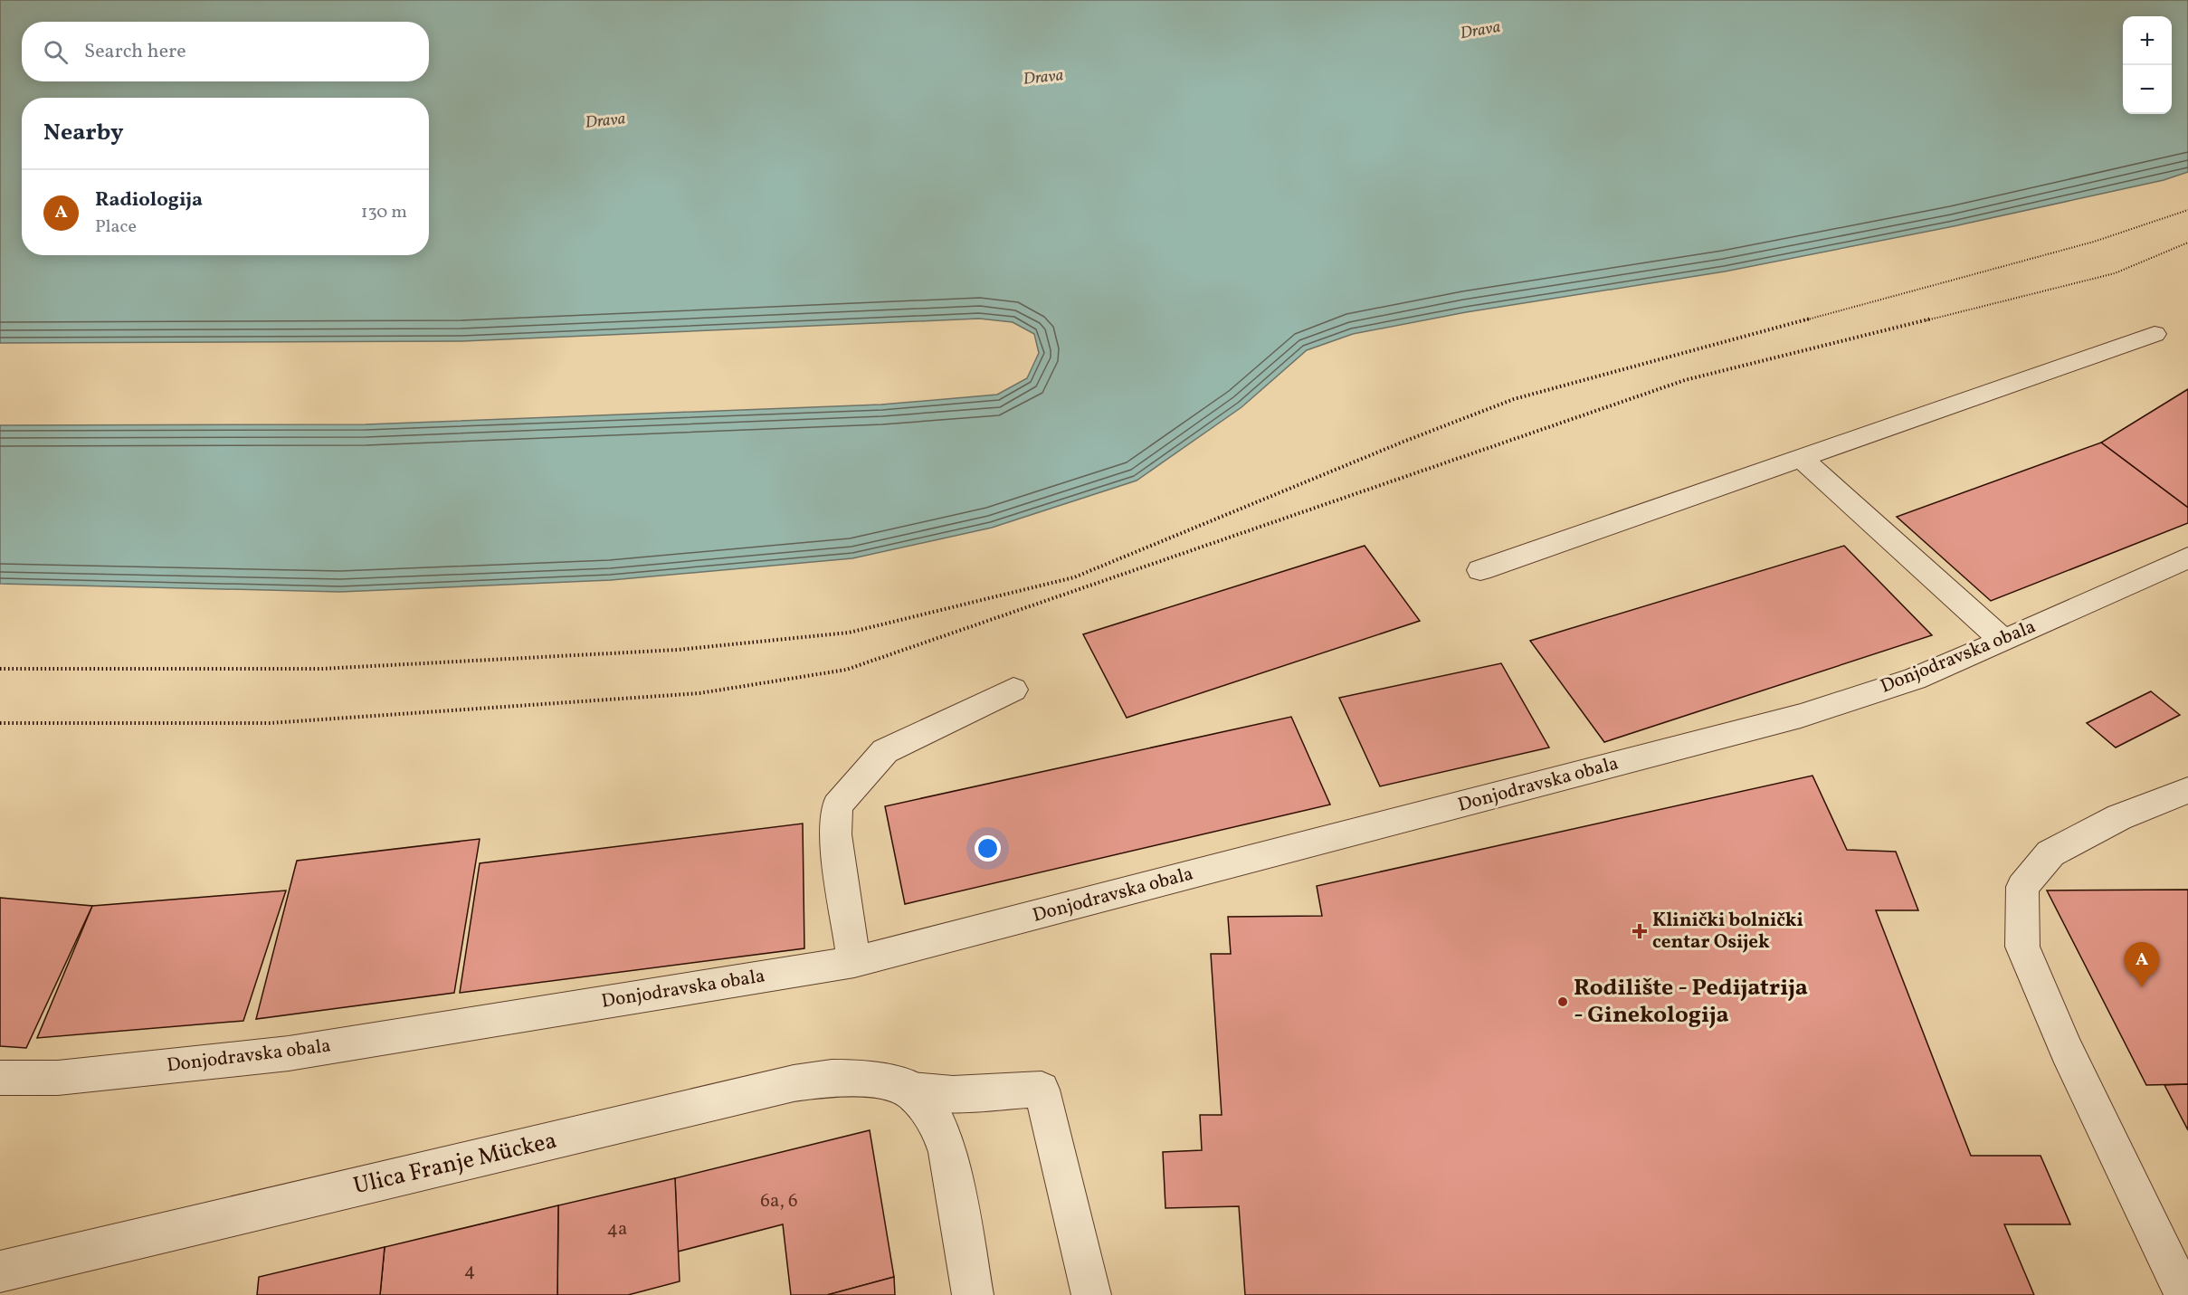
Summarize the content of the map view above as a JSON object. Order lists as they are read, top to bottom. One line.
{"streets":{"street":["Ulica Franje Mückea"],"lane":["Donjodravska obala"]},"water":["Drava"],"places":{"health":["Klinički bolnički centar Osijek"],"other":["Rodilište - Pedijatrija - Ginekologija"]},"house_numbers":["6a, 6","4a","4"],"page":{"map_buttons":["+","−"],"search":"Search here","heading":"Nearby","list":[{"mark":"A","name":"Radiologija","note":"Place","value":"130 m"}],"pins":"A"}}
